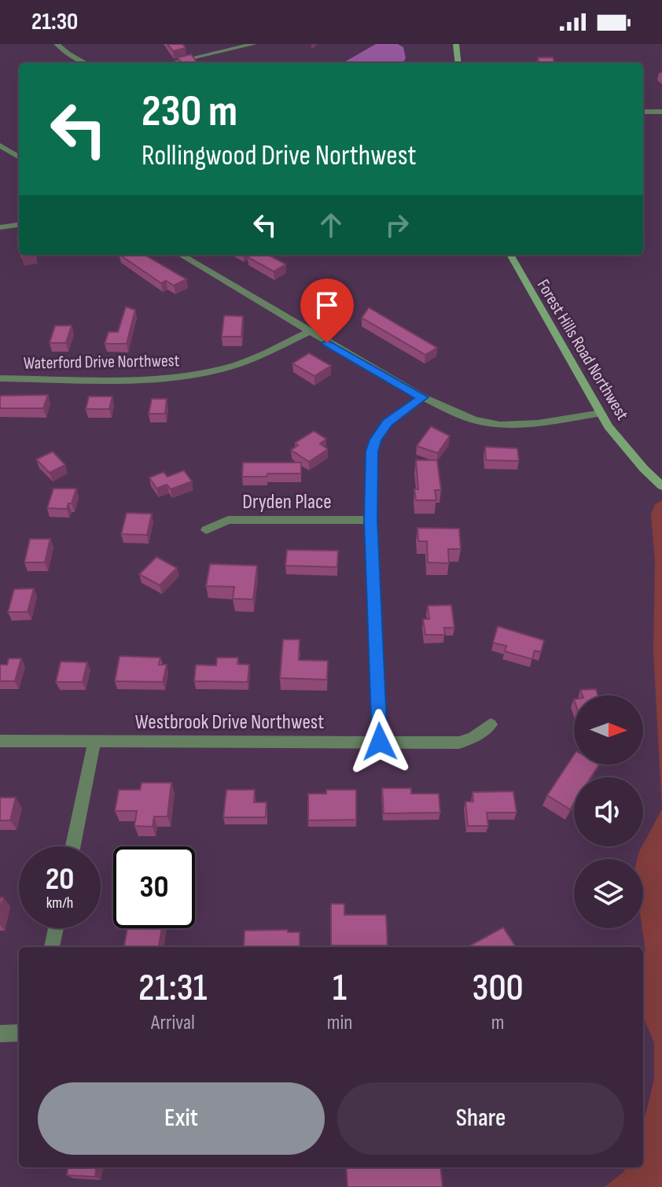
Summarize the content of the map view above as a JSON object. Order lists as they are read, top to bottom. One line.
{"streets":{"main road":["Forest Hills Road Northwest"],"street":["Waterford Drive Northwest","Dryden Place","Westbrook Drive Northwest"]},"north":"right","page":{"status":"21:30","turn":["230 m","Rollingwood Drive Northwest"],"speed":"20 km/h","limit":"30","eta":["21:31","Arrival","1","min","300","m"],"buttons":["Exit","Share"]}}
